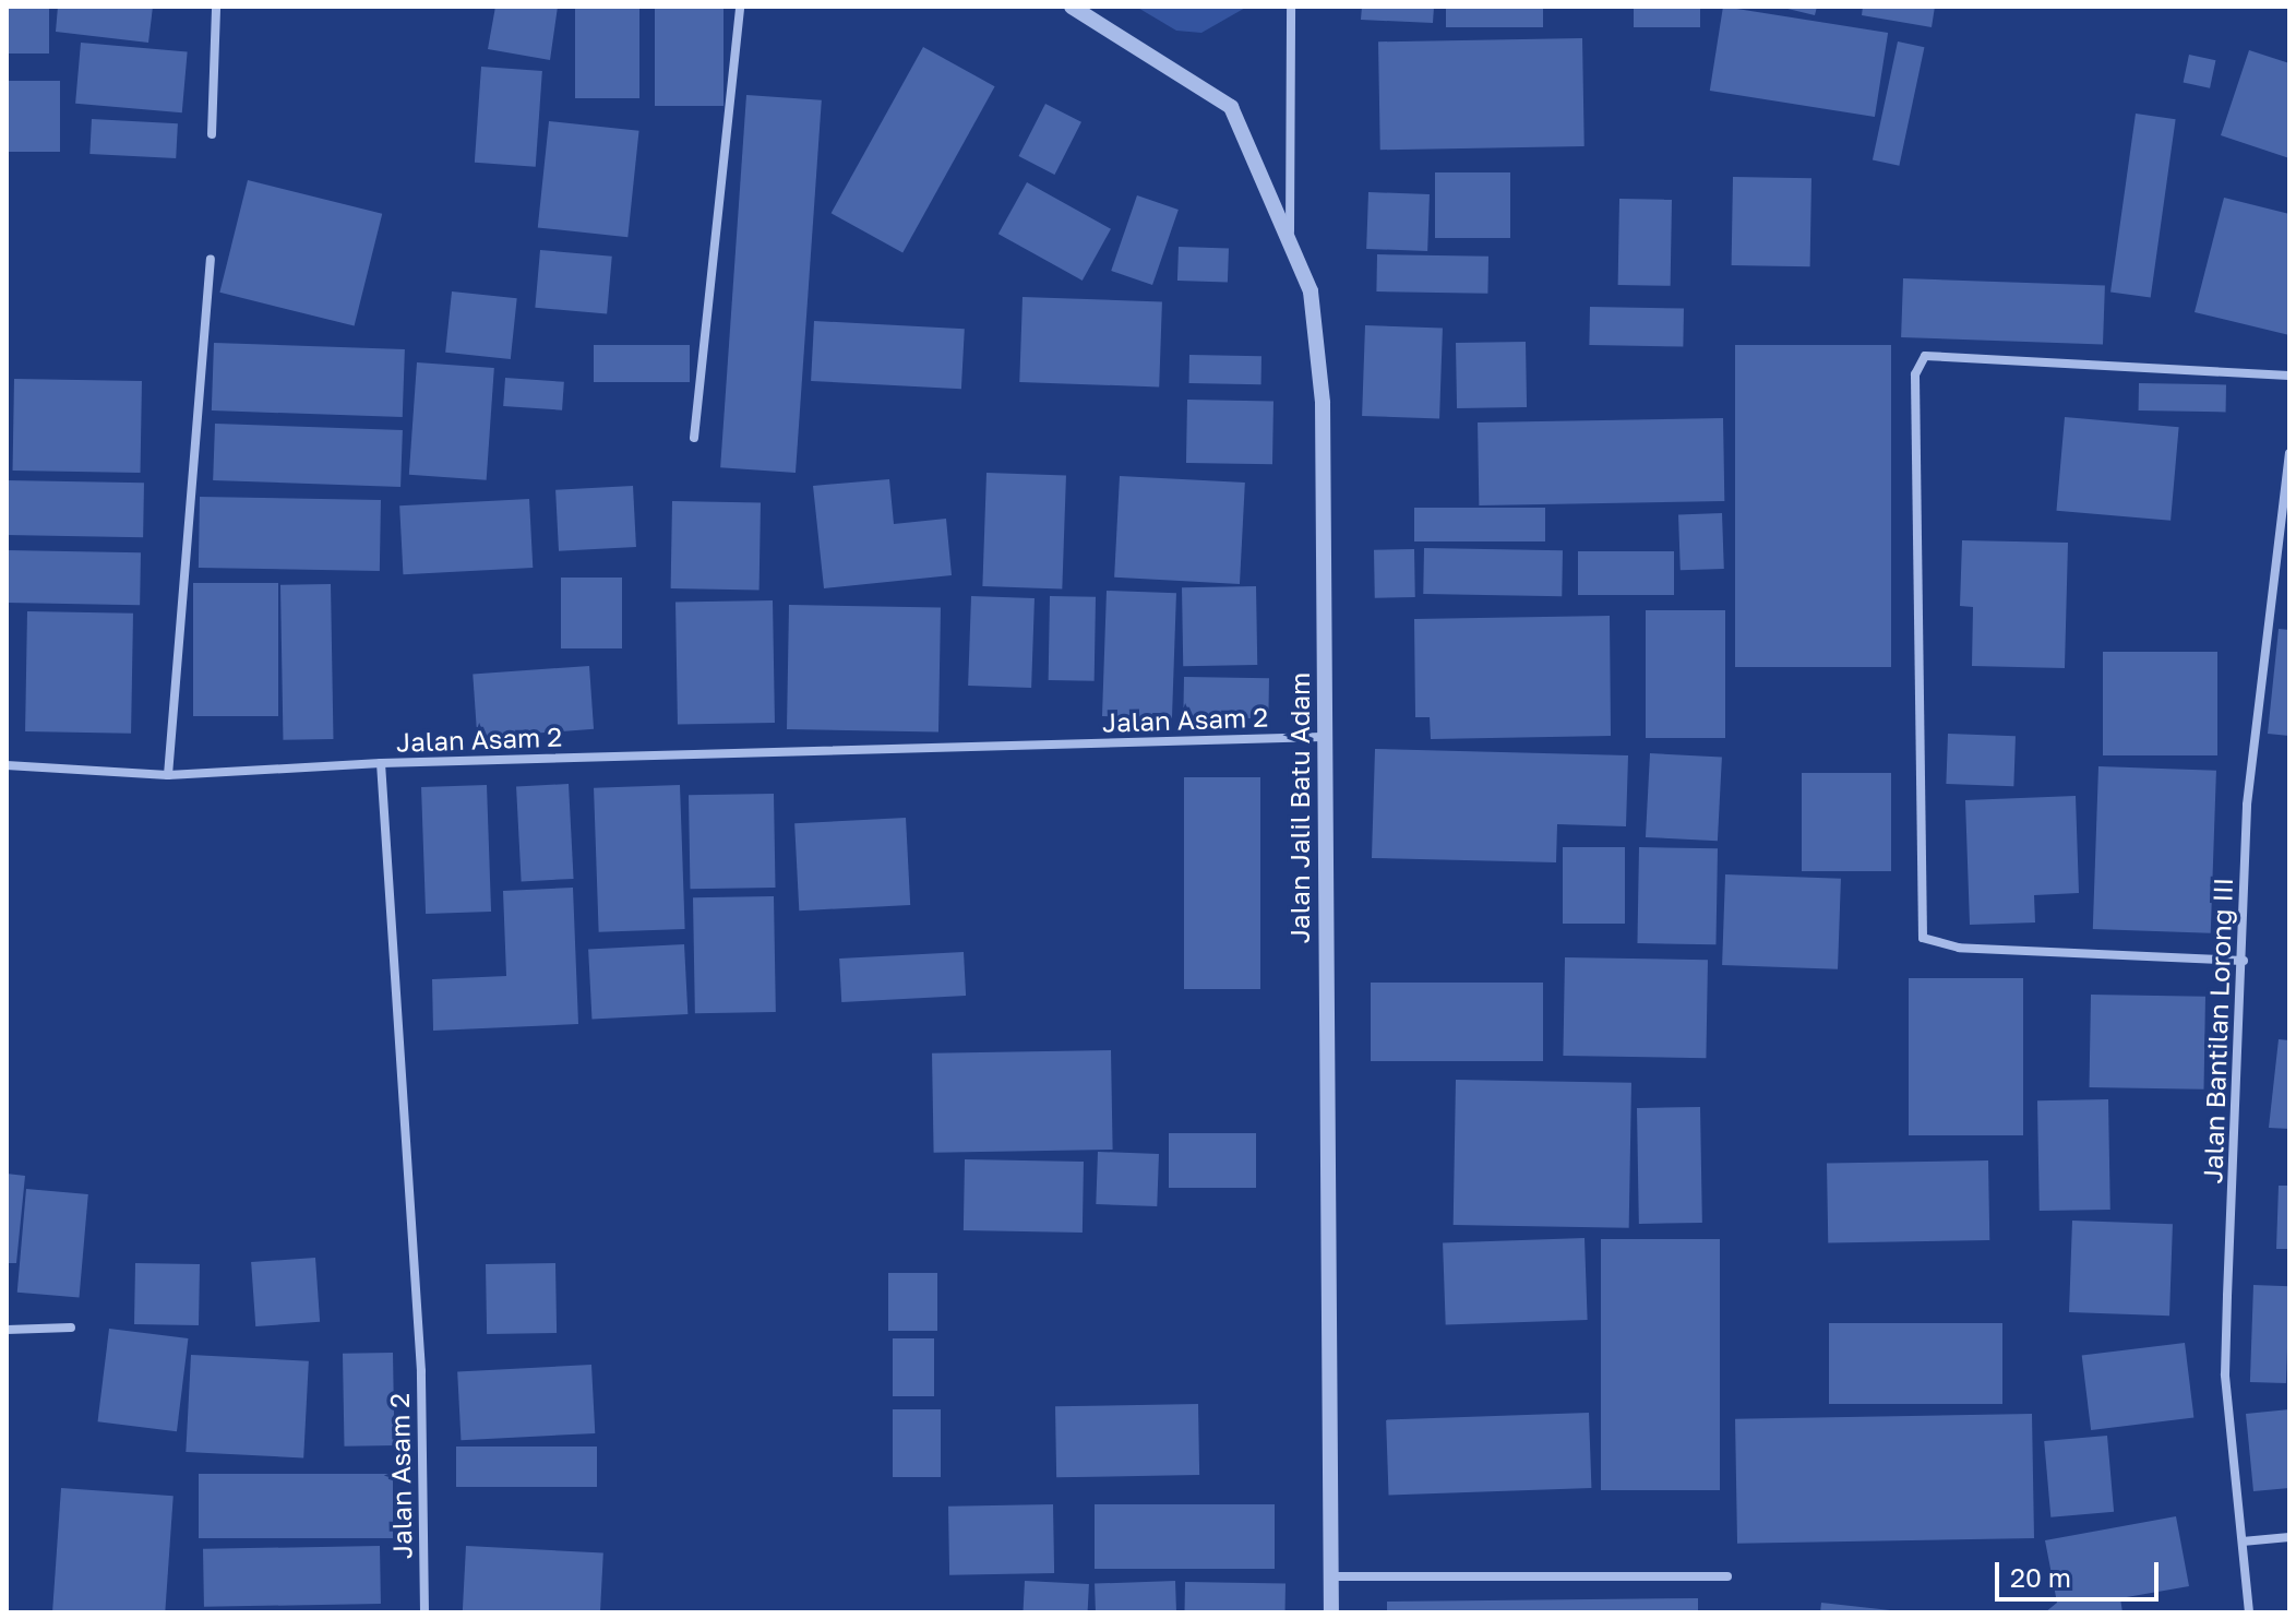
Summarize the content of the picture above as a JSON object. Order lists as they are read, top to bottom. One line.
{"streets":{"street":["Jalan Asam 2","Jalan Jalil Batu Adam","Jalan Bantilan Lorong III"]},"crossings":[["Jalan Asam 2","Jalan Jalil Batu Adam"]],"scale_bar":"20 m"}
